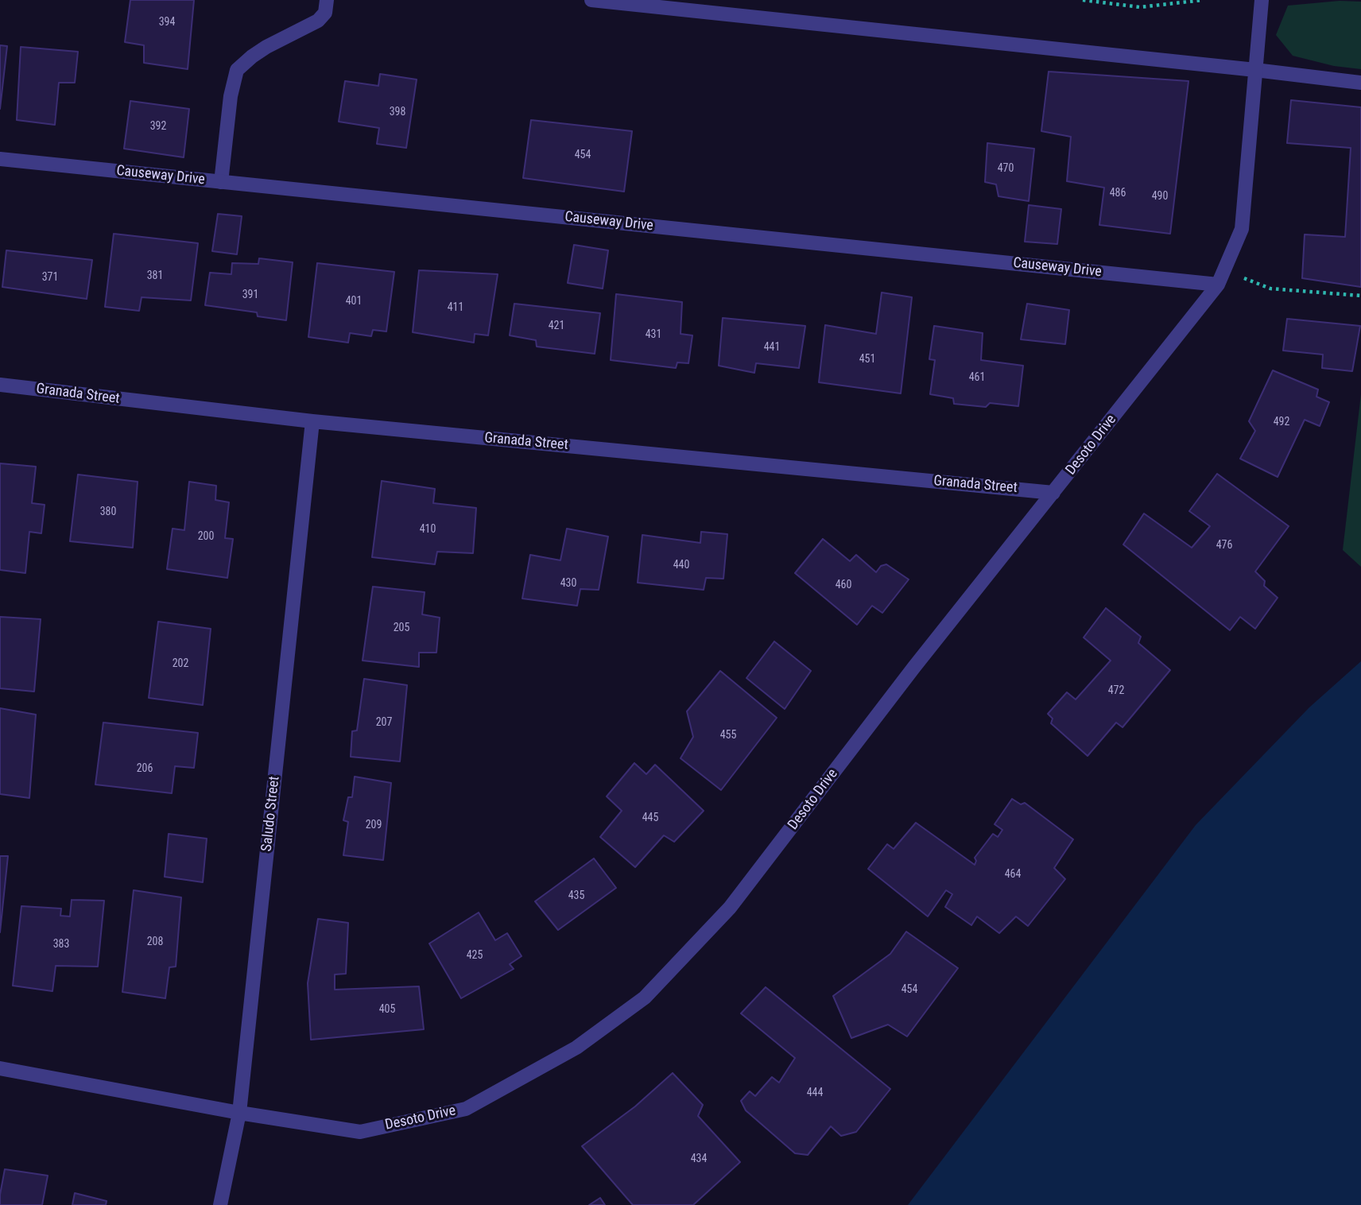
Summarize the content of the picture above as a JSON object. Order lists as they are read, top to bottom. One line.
{"streets":{"street":["Causeway Drive","Granada Street","Desoto Drive","Saludo Street"]},"crossings":[["Causeway Drive","Desoto Drive"],["Granada Street","Desoto Drive"],["Granada Street","Saludo Street"],["Desoto Drive","Saludo Street"]],"house_numbers":["394","398","392","454","470","486","490","381","371","391","401","411","421","431","441","451","461","492","380","410","200","476","440","430","460","205","202","472","207","455","206","445","209","464","435","208","383","425","454","405","444","434"]}
